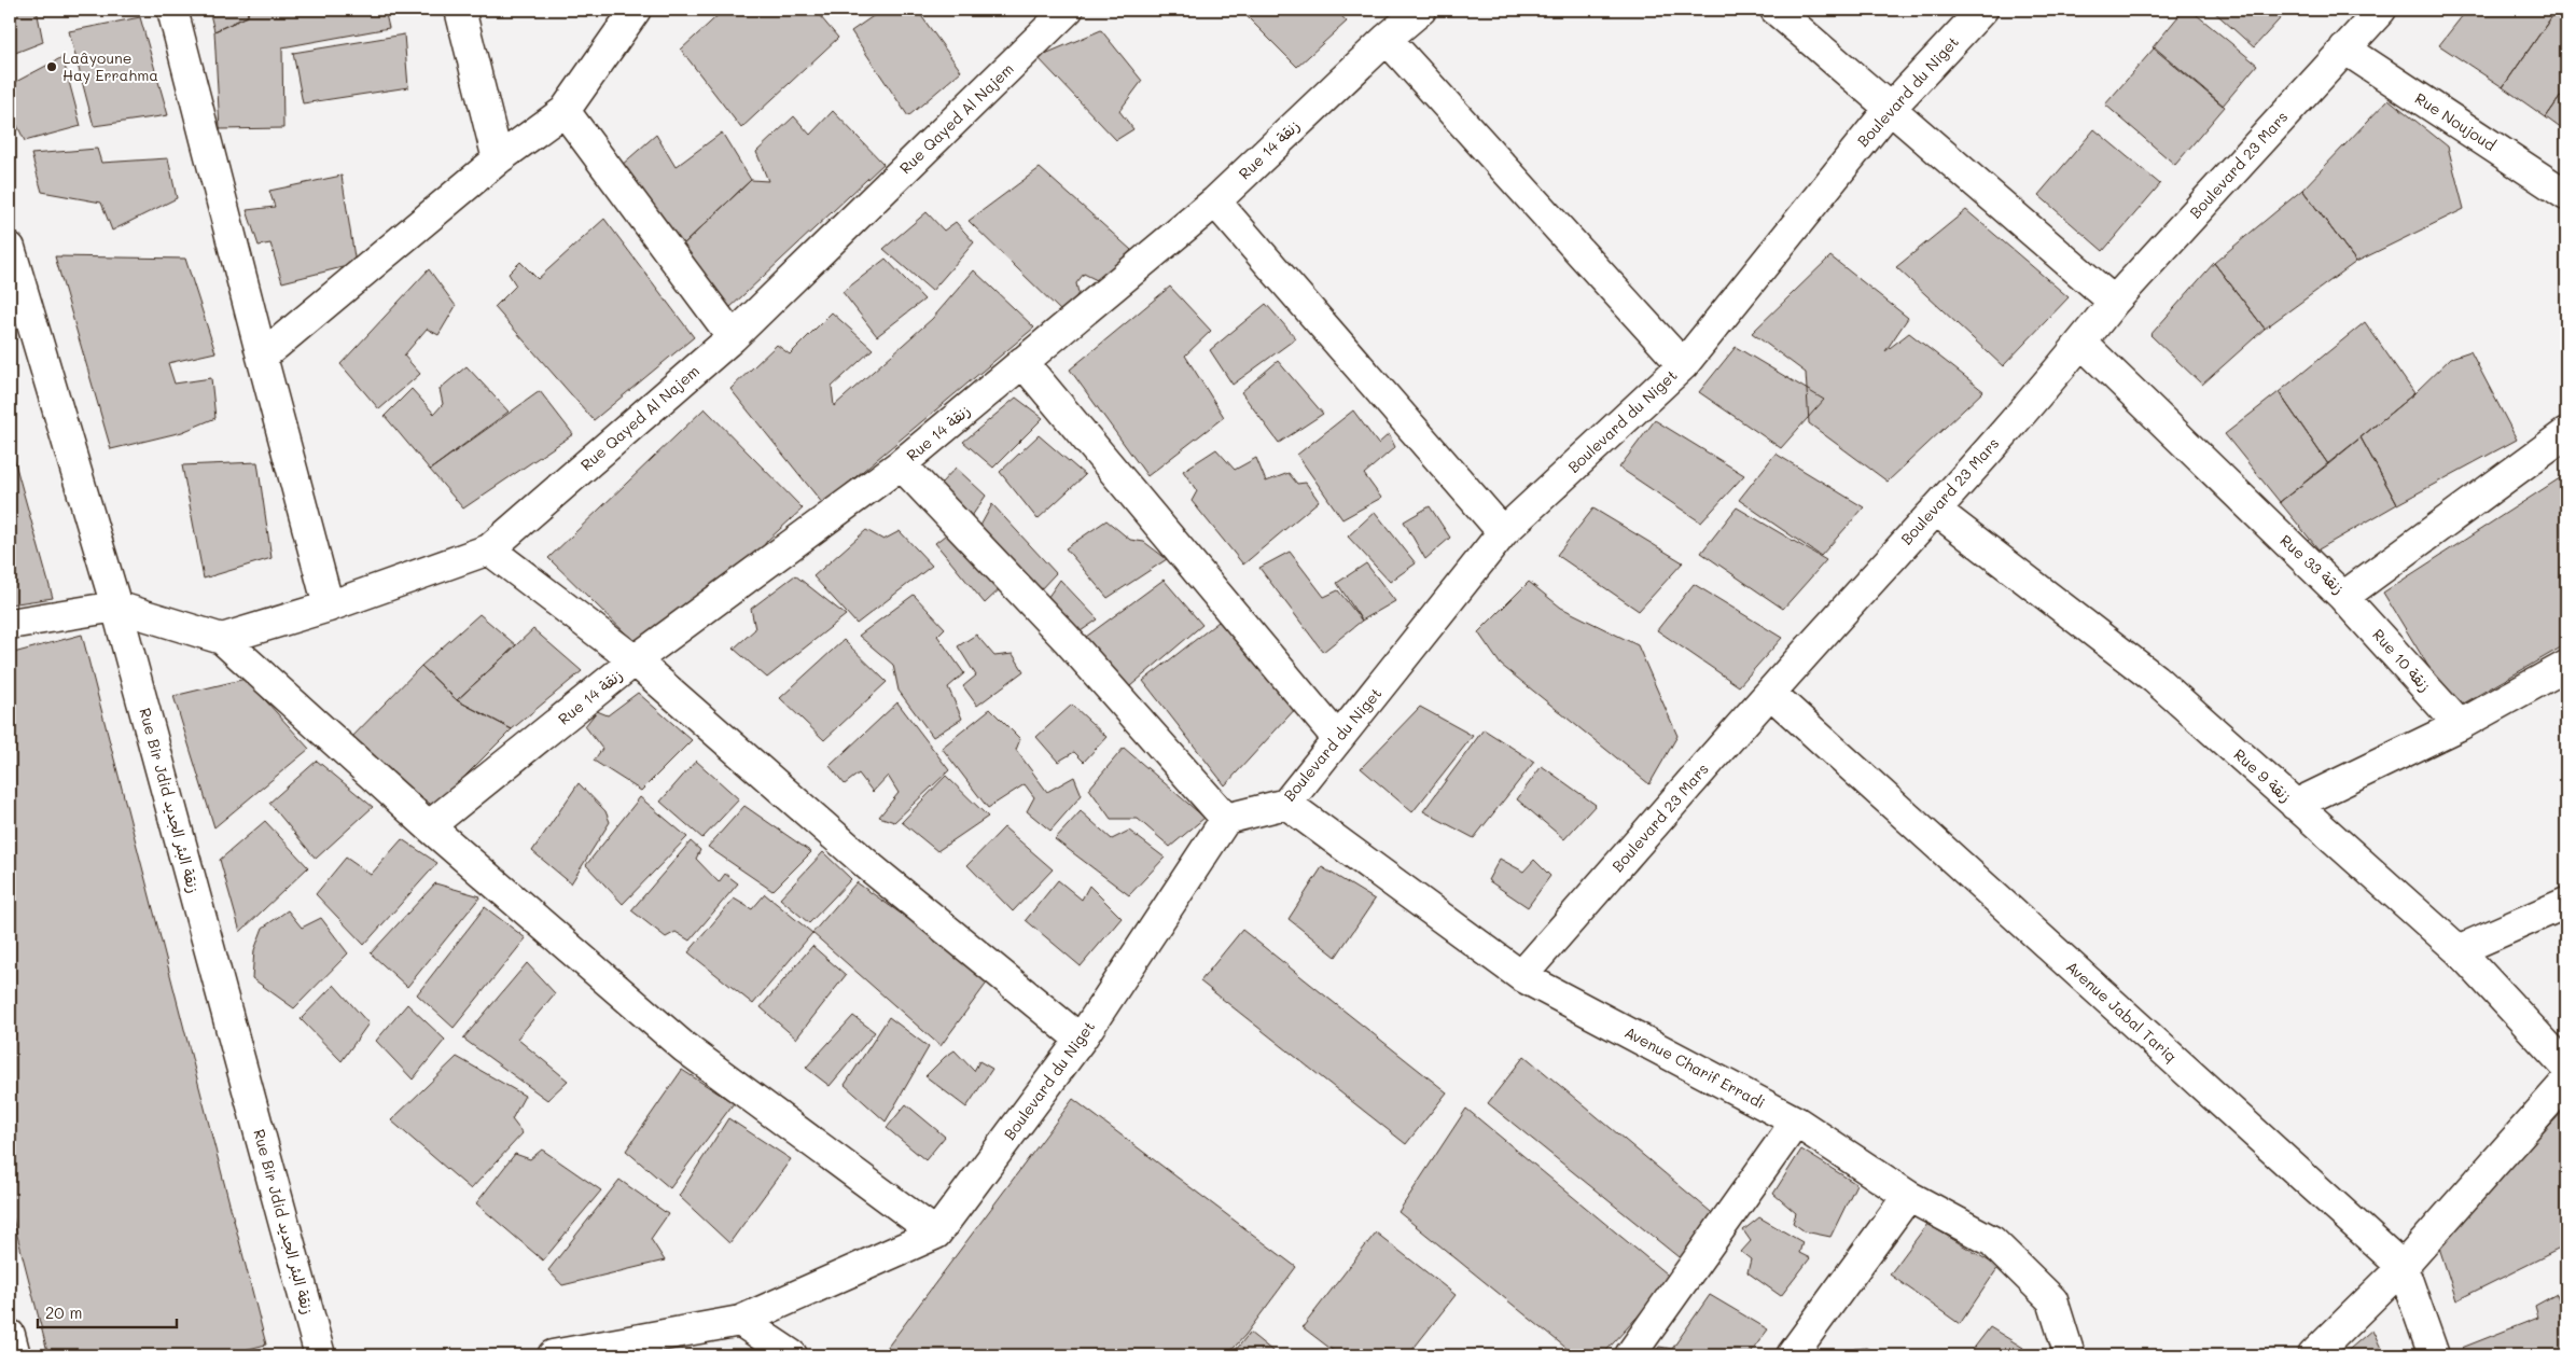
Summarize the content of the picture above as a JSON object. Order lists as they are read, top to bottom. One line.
{"streets":{"street":["Boulevard du Niget","Rue Qayed Al Najem","Rue Noujoud","Rue 14 زنقة","Boulevard 23 Mars","Rue 33 زنقة","Rue 10 زنقة","Rue 9 زنقة","Rue Bir Jdid زنقة البئر الجديد","Avenue Jabal Tariq","Avenue Charif Erradi"]},"crossings":[["Boulevard du Niget","Avenue Charif Erradi"],["Rue Noujoud","Boulevard 23 Mars"],["Boulevard 23 Mars","Rue 33 زنقة"],["Boulevard 23 Mars","Rue 9 زنقة"],["Boulevard 23 Mars","Avenue Jabal Tariq"],["Boulevard 23 Mars","Avenue Charif Erradi"],["Rue 33 زنقة","Rue 10 زنقة"]],"places":["Laâyoune Hay Errahma"],"scale_bar":"20 m"}
